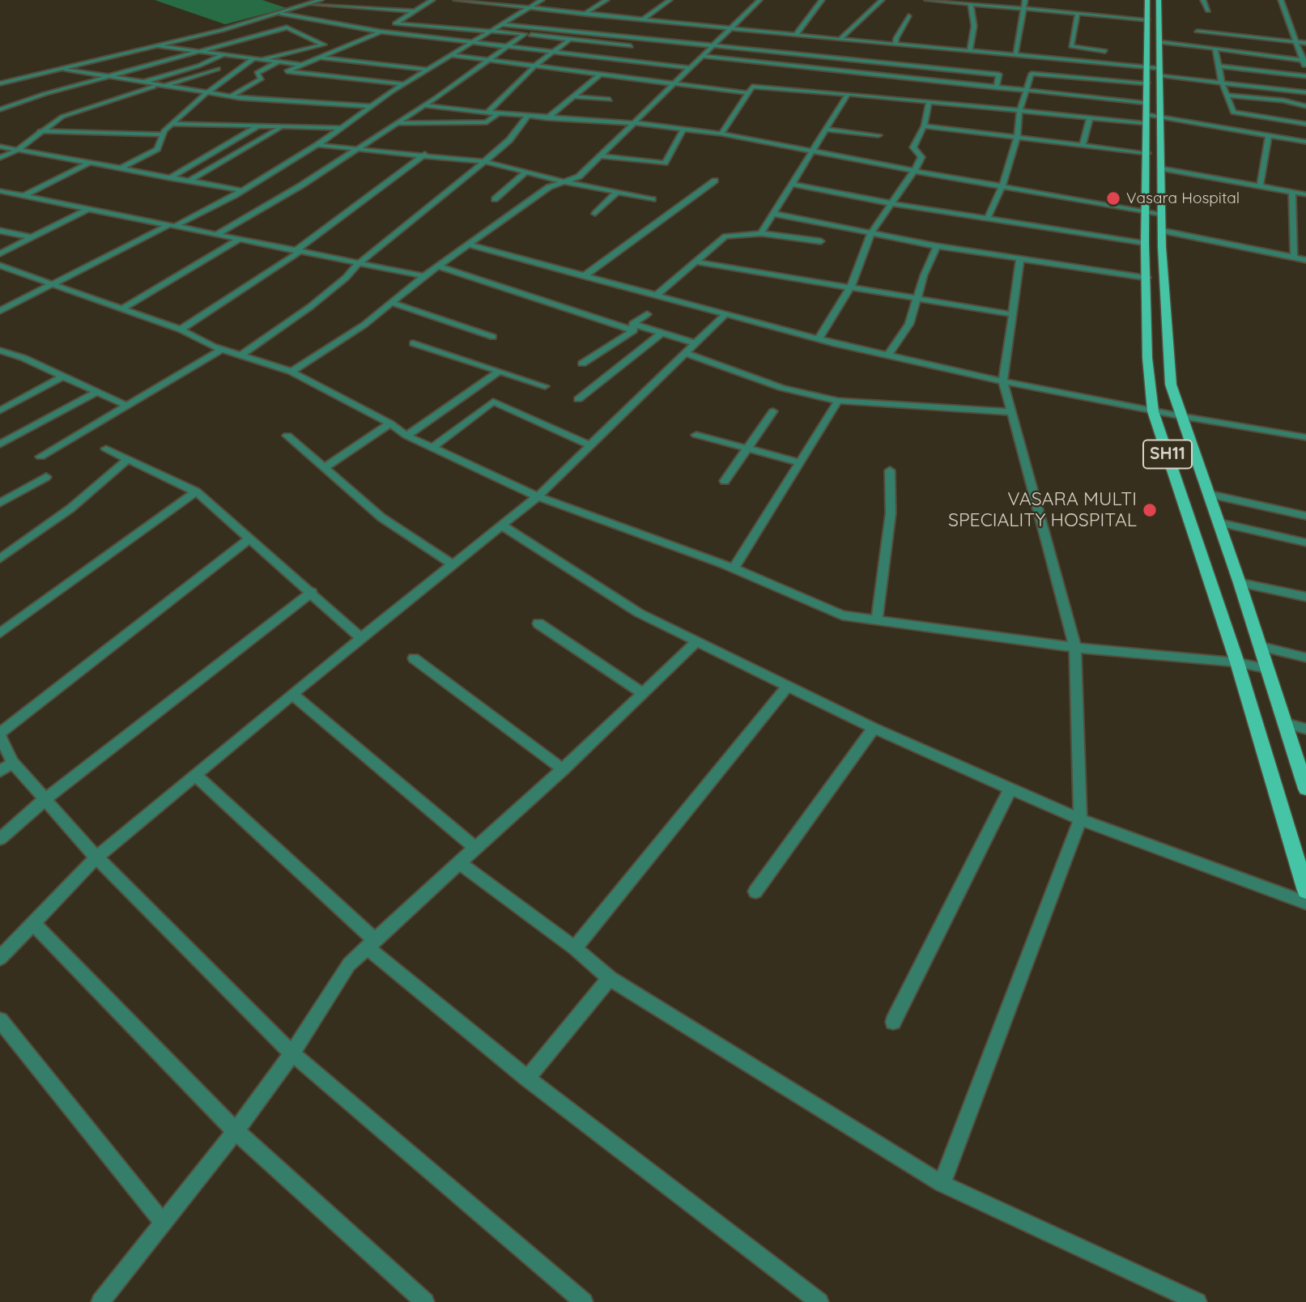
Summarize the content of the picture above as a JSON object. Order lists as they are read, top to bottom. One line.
{"streets":{"main road":["SH11"]},"places":["Vasara Hospital","VASARA MULTI SPECIALITY HOSPITAL"]}
